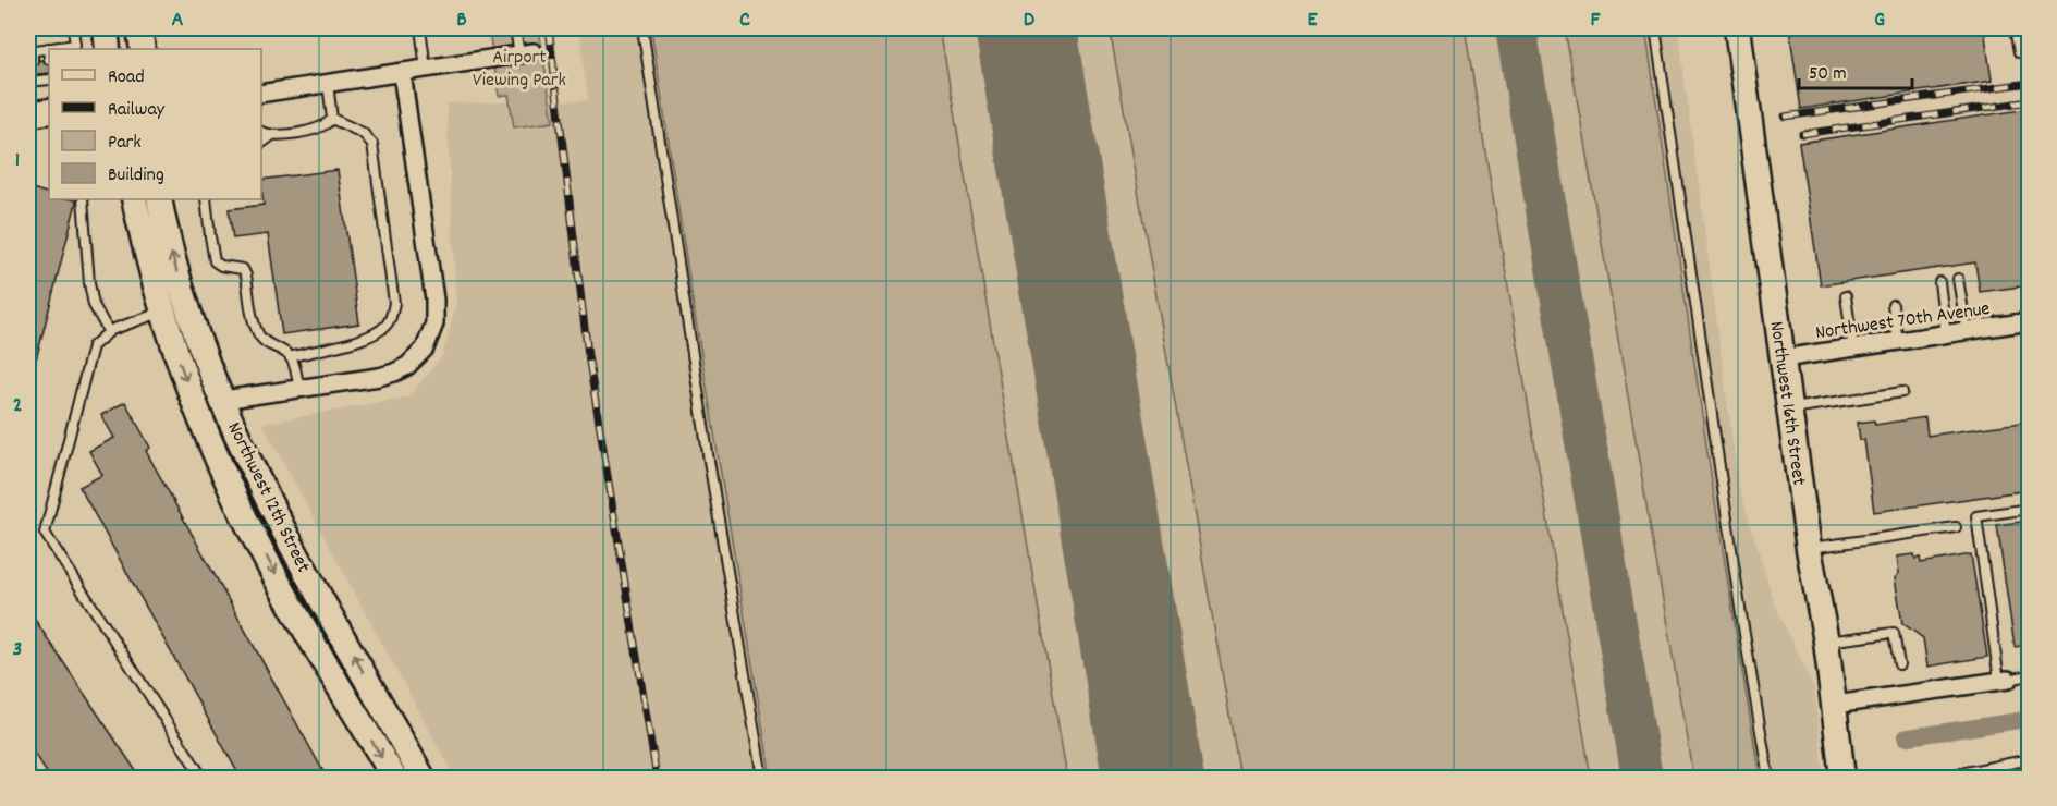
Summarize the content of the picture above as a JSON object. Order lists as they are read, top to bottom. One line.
{"streets":{"main road":["Northwest 16th Street","Northwest 12th Street"],"street":["Northwest 70th Avenue"]},"crossings":[["Northwest 70th Avenue","Northwest 16th Street"]],"parks":["Airport Viewing Park"],"legend":["Road","Railway","Park","Building"],"scale_bar":"50 m","grid":{"columns":["A","B","C","D","E","F","G"],"rows":["1","2","3"]}}
